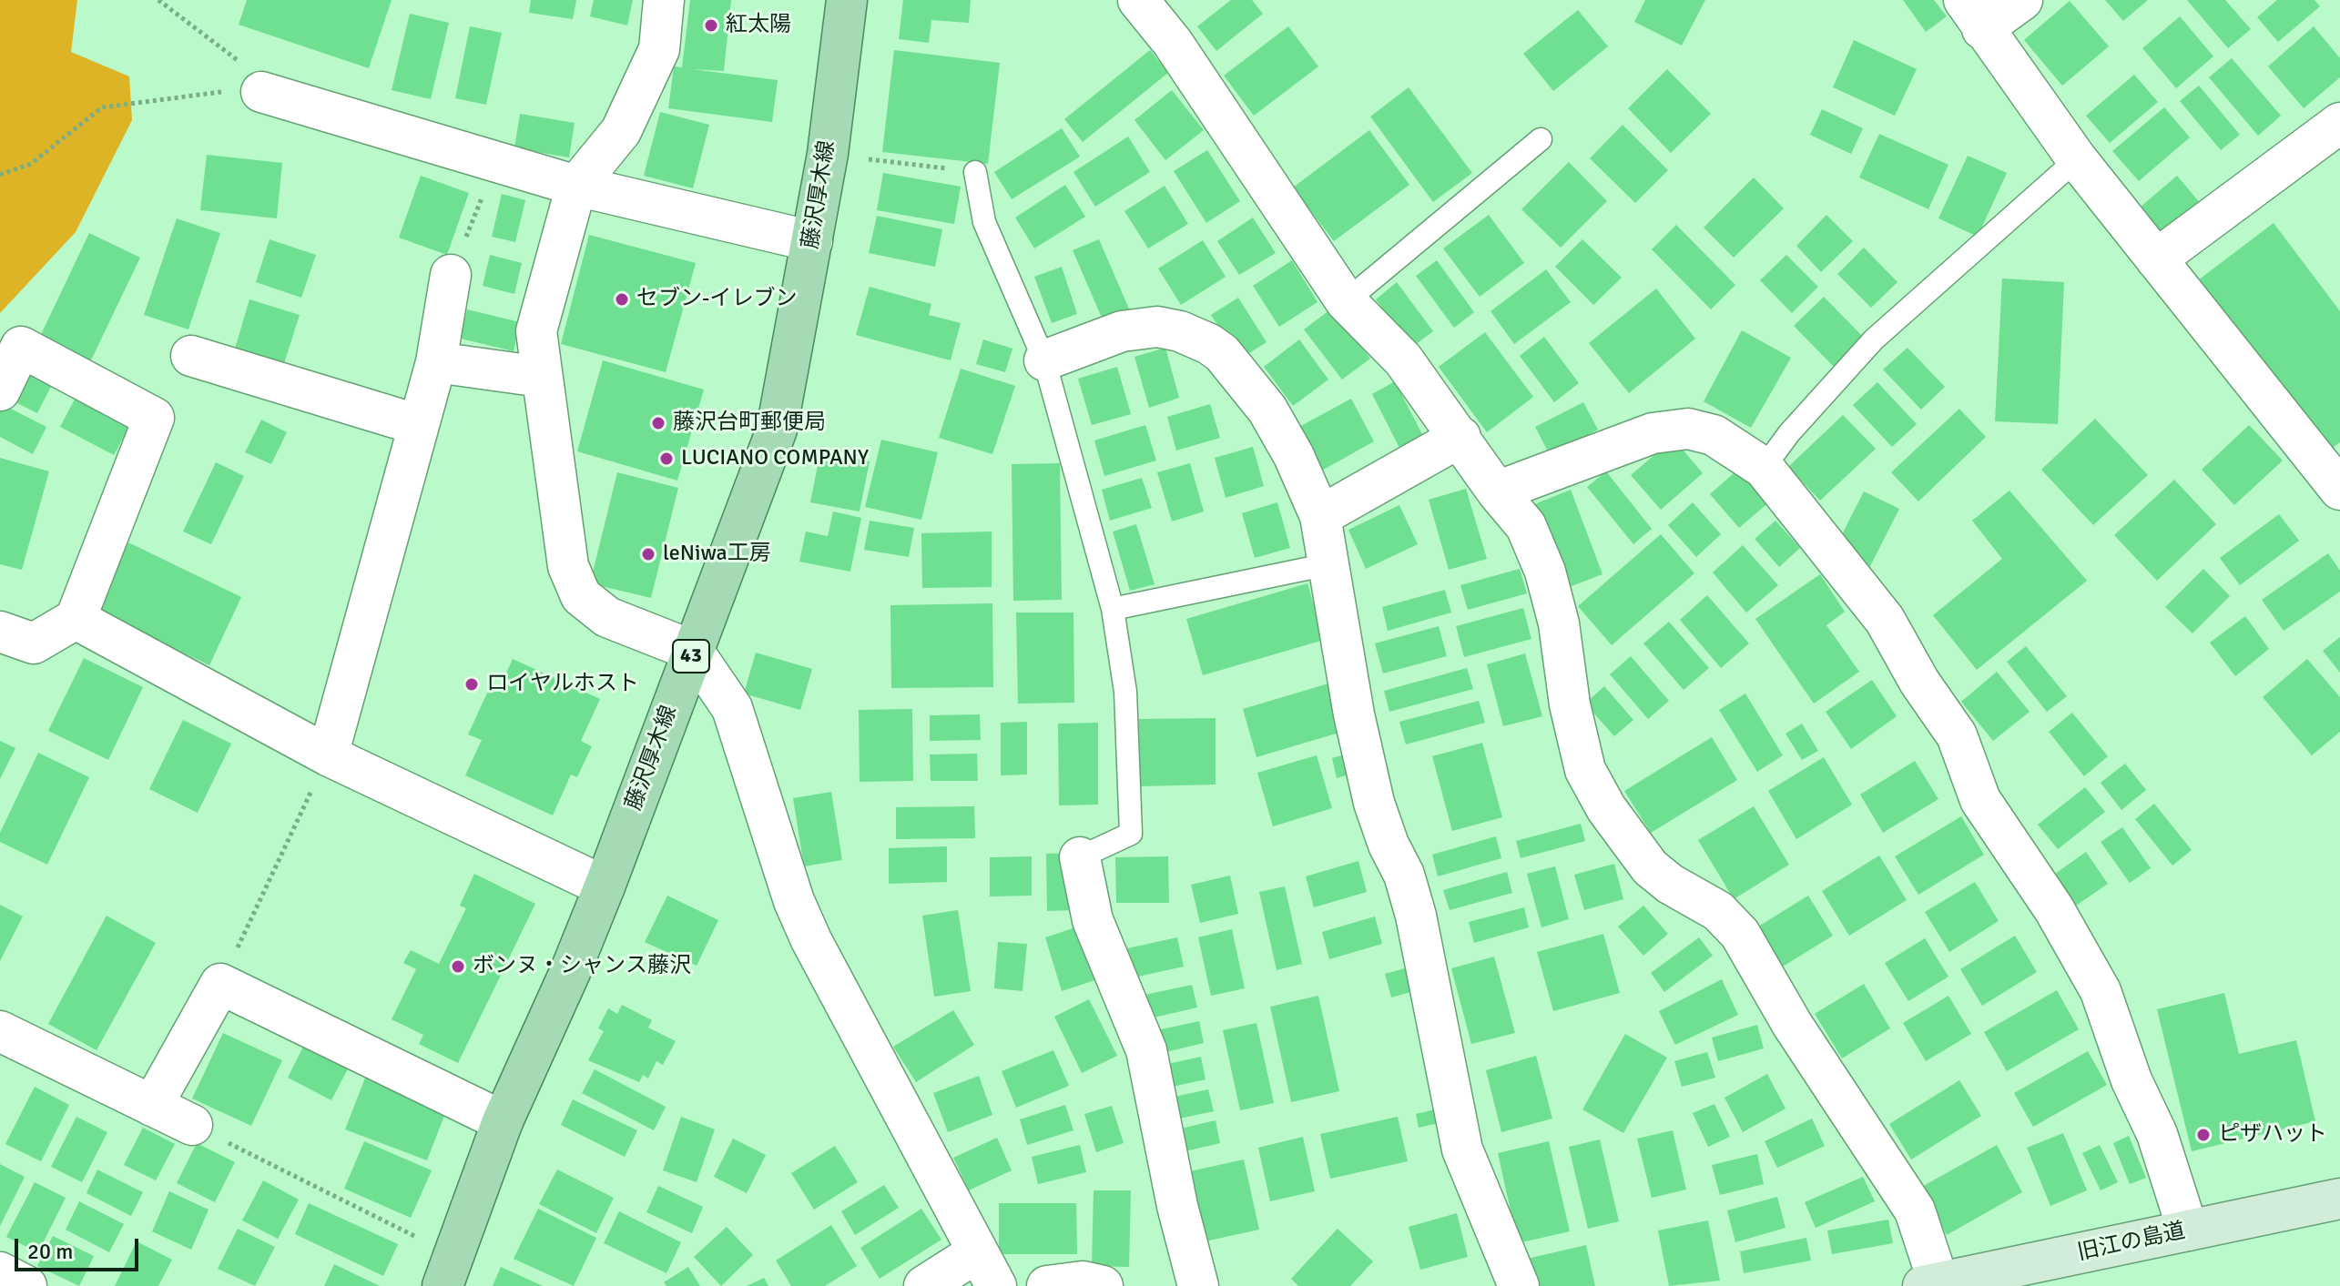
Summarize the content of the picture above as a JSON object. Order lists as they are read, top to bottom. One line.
{"streets":{"main road":["藤沢厚木線","43"],"street":["旧江の島道"]},"places":["紅太陽","セブン-イレブン","藤沢台町郵便局","LUCIANO COMPANY","leNiwa工房","ロイヤルホスト","ボンヌ・シャンス藤沢","ピザハット"],"scale_bar":"20 m"}
